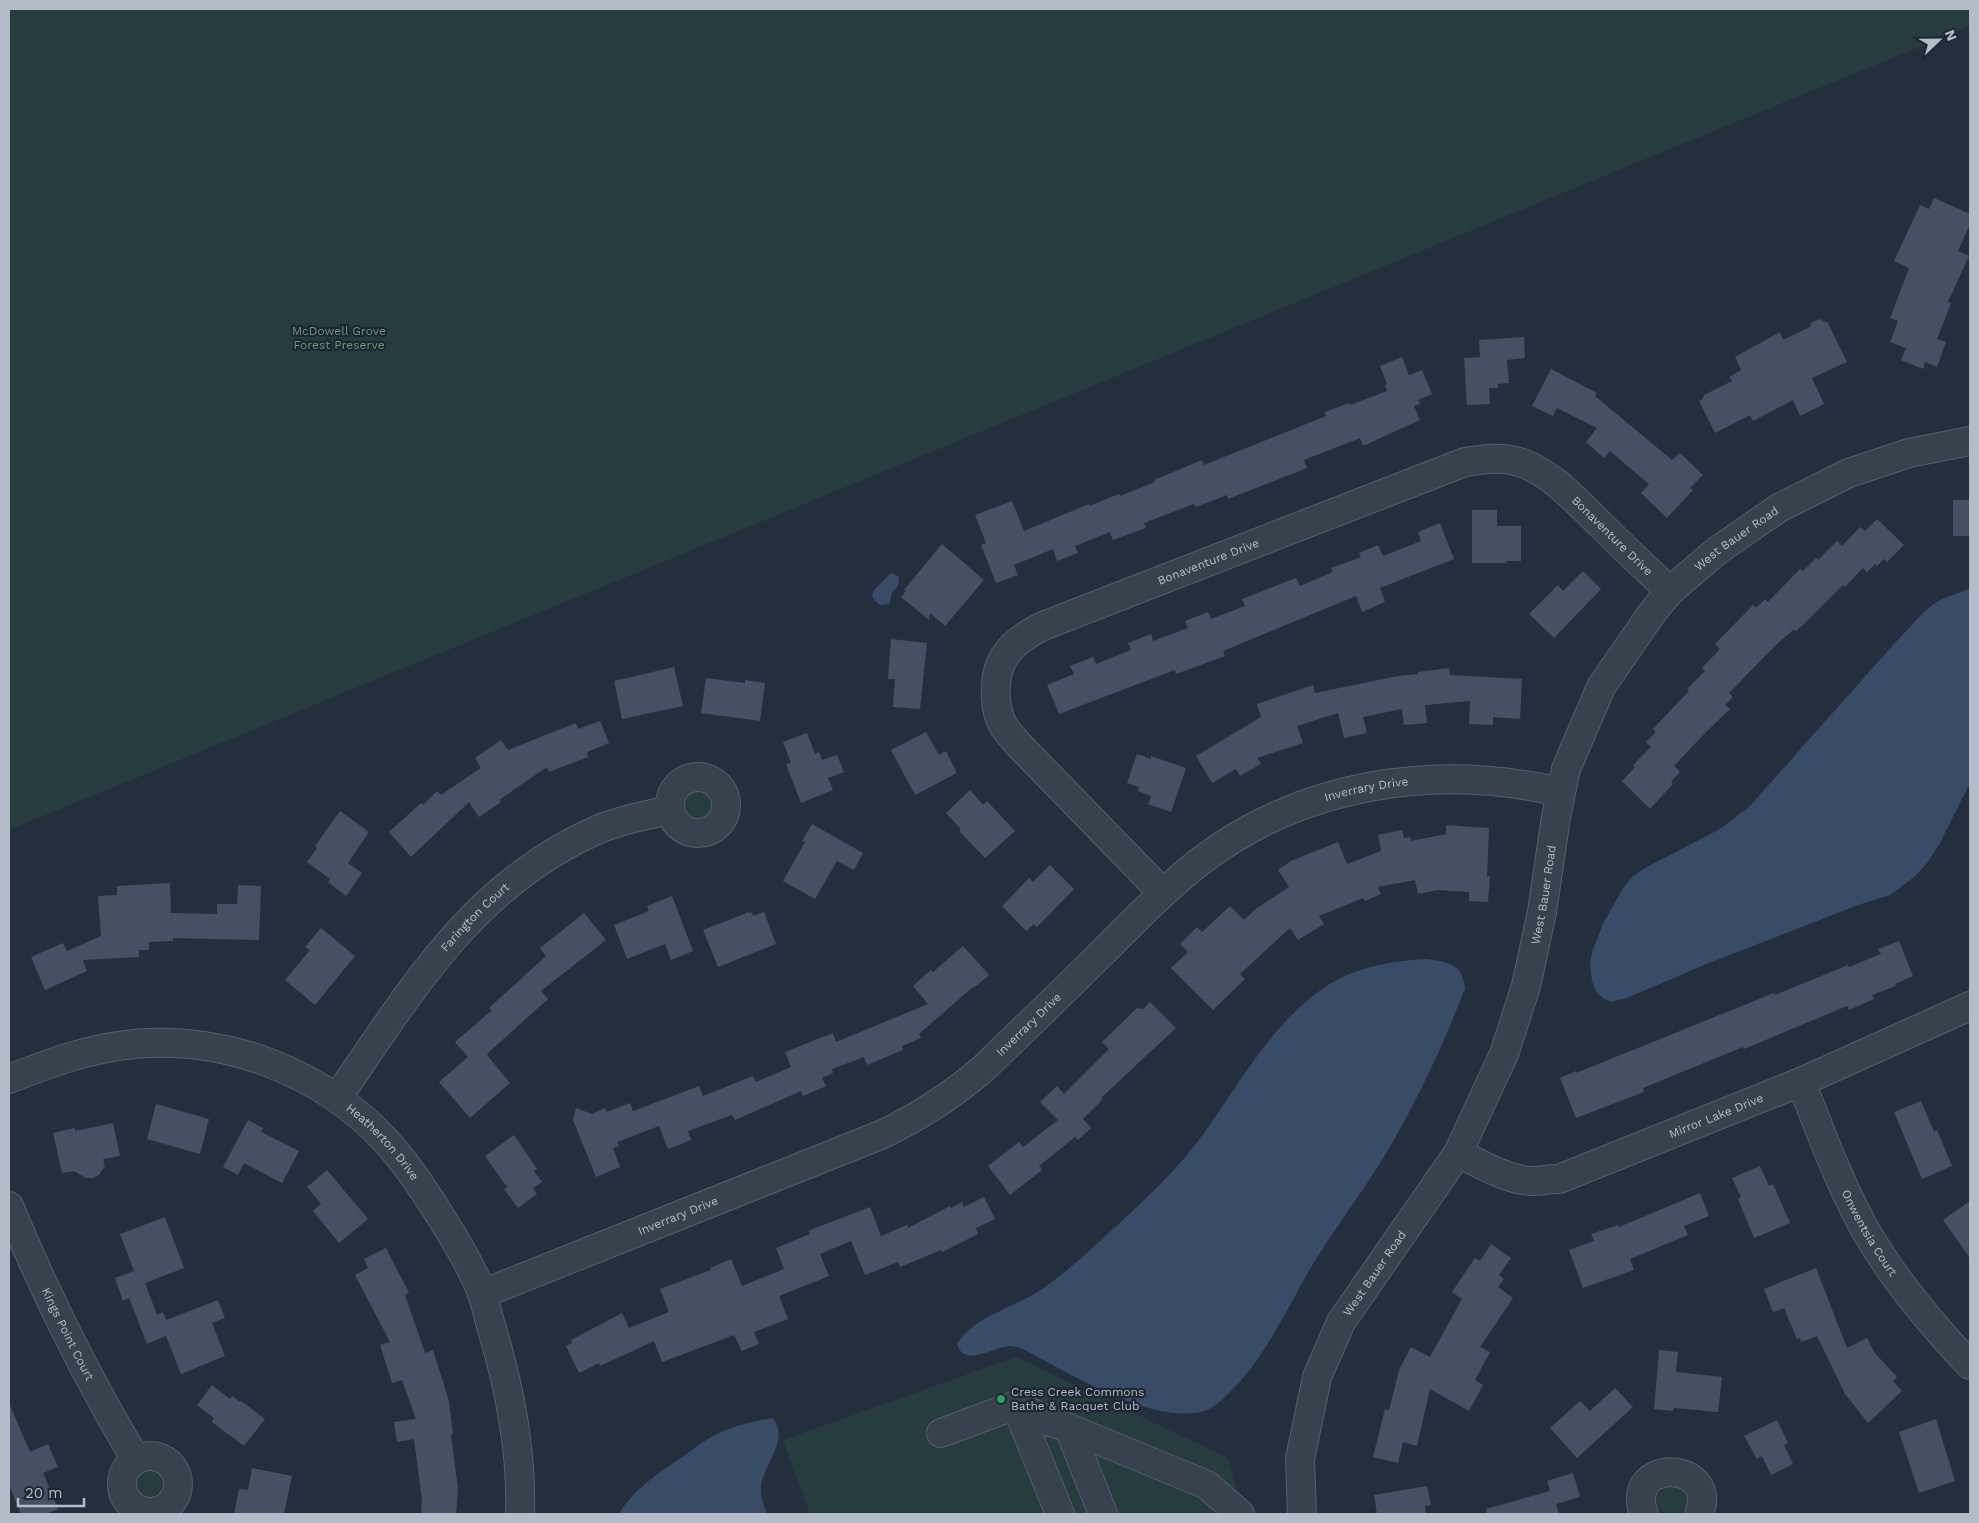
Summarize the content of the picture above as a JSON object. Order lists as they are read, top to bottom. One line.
{"streets":{"street":["Bonaventure Drive","West Bauer Road","Inverrary Drive","Farington Court","Mirror Lake Drive","Heatherton Drive","Onwentsia Court","Kings Point Court"]},"crossings":[["Bonaventure Drive","West Bauer Road"],["Bonaventure Drive","Inverrary Drive"],["West Bauer Road","Inverrary Drive"],["West Bauer Road","Mirror Lake Drive"],["Inverrary Drive","Heatherton Drive"],["Farington Court","Heatherton Drive"],["Mirror Lake Drive","Onwentsia Court"]],"parks":["McDowell Grove Forest Preserve"],"places":["Cress Creek Commons Bathe & Racquet Club"],"scale_bar":"20 m","north":"right"}
